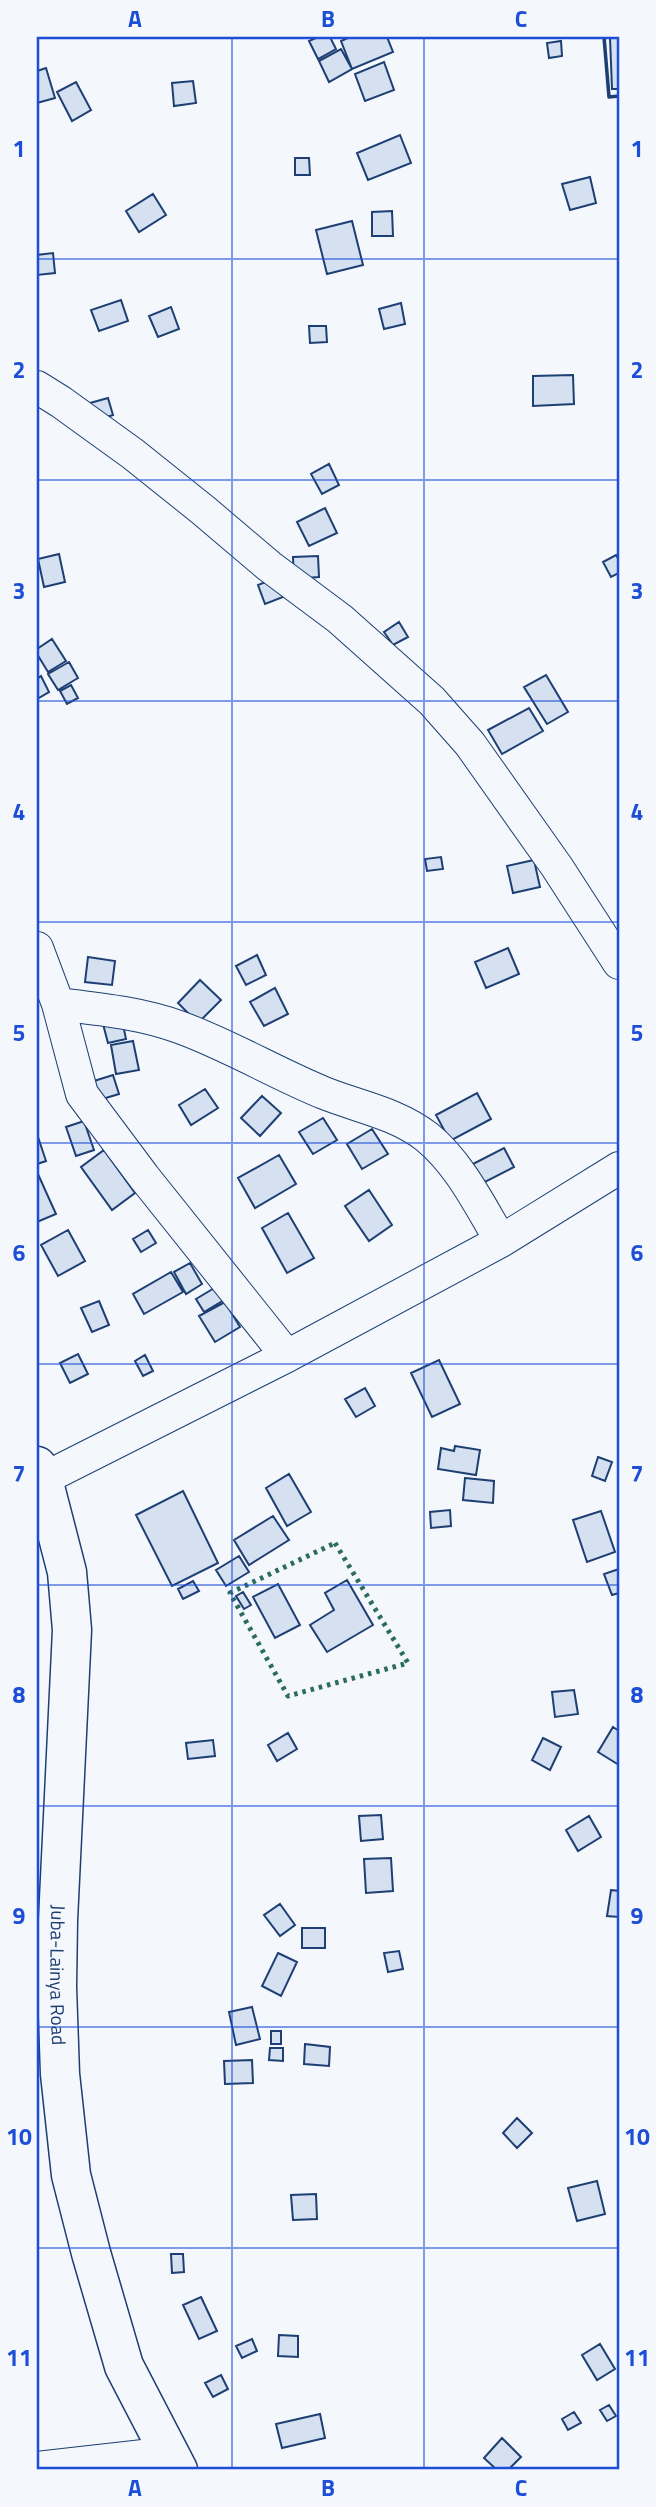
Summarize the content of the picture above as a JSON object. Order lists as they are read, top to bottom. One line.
{"streets":{"main road":["Juba-Lainya Road"]},"grid":{"columns":["A","B","C"],"rows":["1","2","3","4","5","6","7","8","9","10","11"]}}
